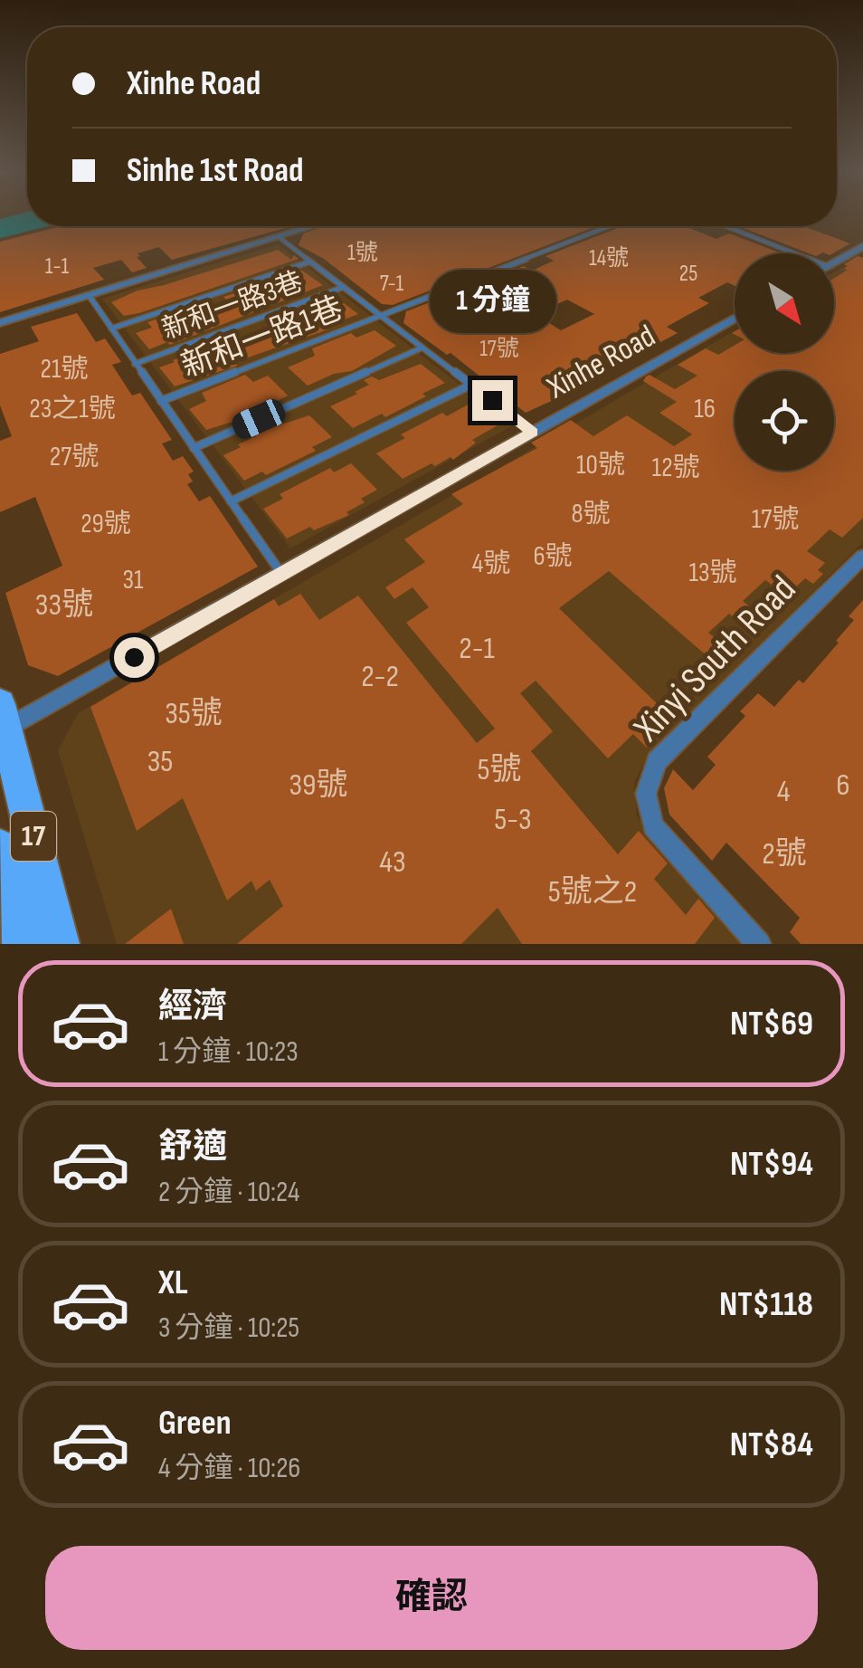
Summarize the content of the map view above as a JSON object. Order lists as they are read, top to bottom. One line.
{"streets":{"main road":["17"],"street":["Xinhe Road","Xinyi South Road"],"lane":["新和一路3巷","新和一路1巷"]},"crossings":[["Xinhe Road","17"]],"house_numbers":["1號","14號","1-1","25","7-1","17號","21號","23之1號","16","27號","10號","12號","8號","17號","29號","6號","4號","13號","31","33號","2-1","2-2","35號","35","5號","39號","6","4","5-3","2號","43","5號之2"],"north":"bottom right","page":{"banner":["Xinhe Road","Sinhe 1st Road"],"bubble":"1 分鐘","list":[{"name":"經濟","note":"1 分鐘 · 10:23","value":"NT$69"},{"name":"舒適","note":"2 分鐘 · 10:24","value":"NT$94"},{"name":"XL","note":"3 分鐘 · 10:25","value":"NT$118"},{"name":"Green","note":"4 分鐘 · 10:26","value":"NT$84"}],"buttons":"確認"}}
